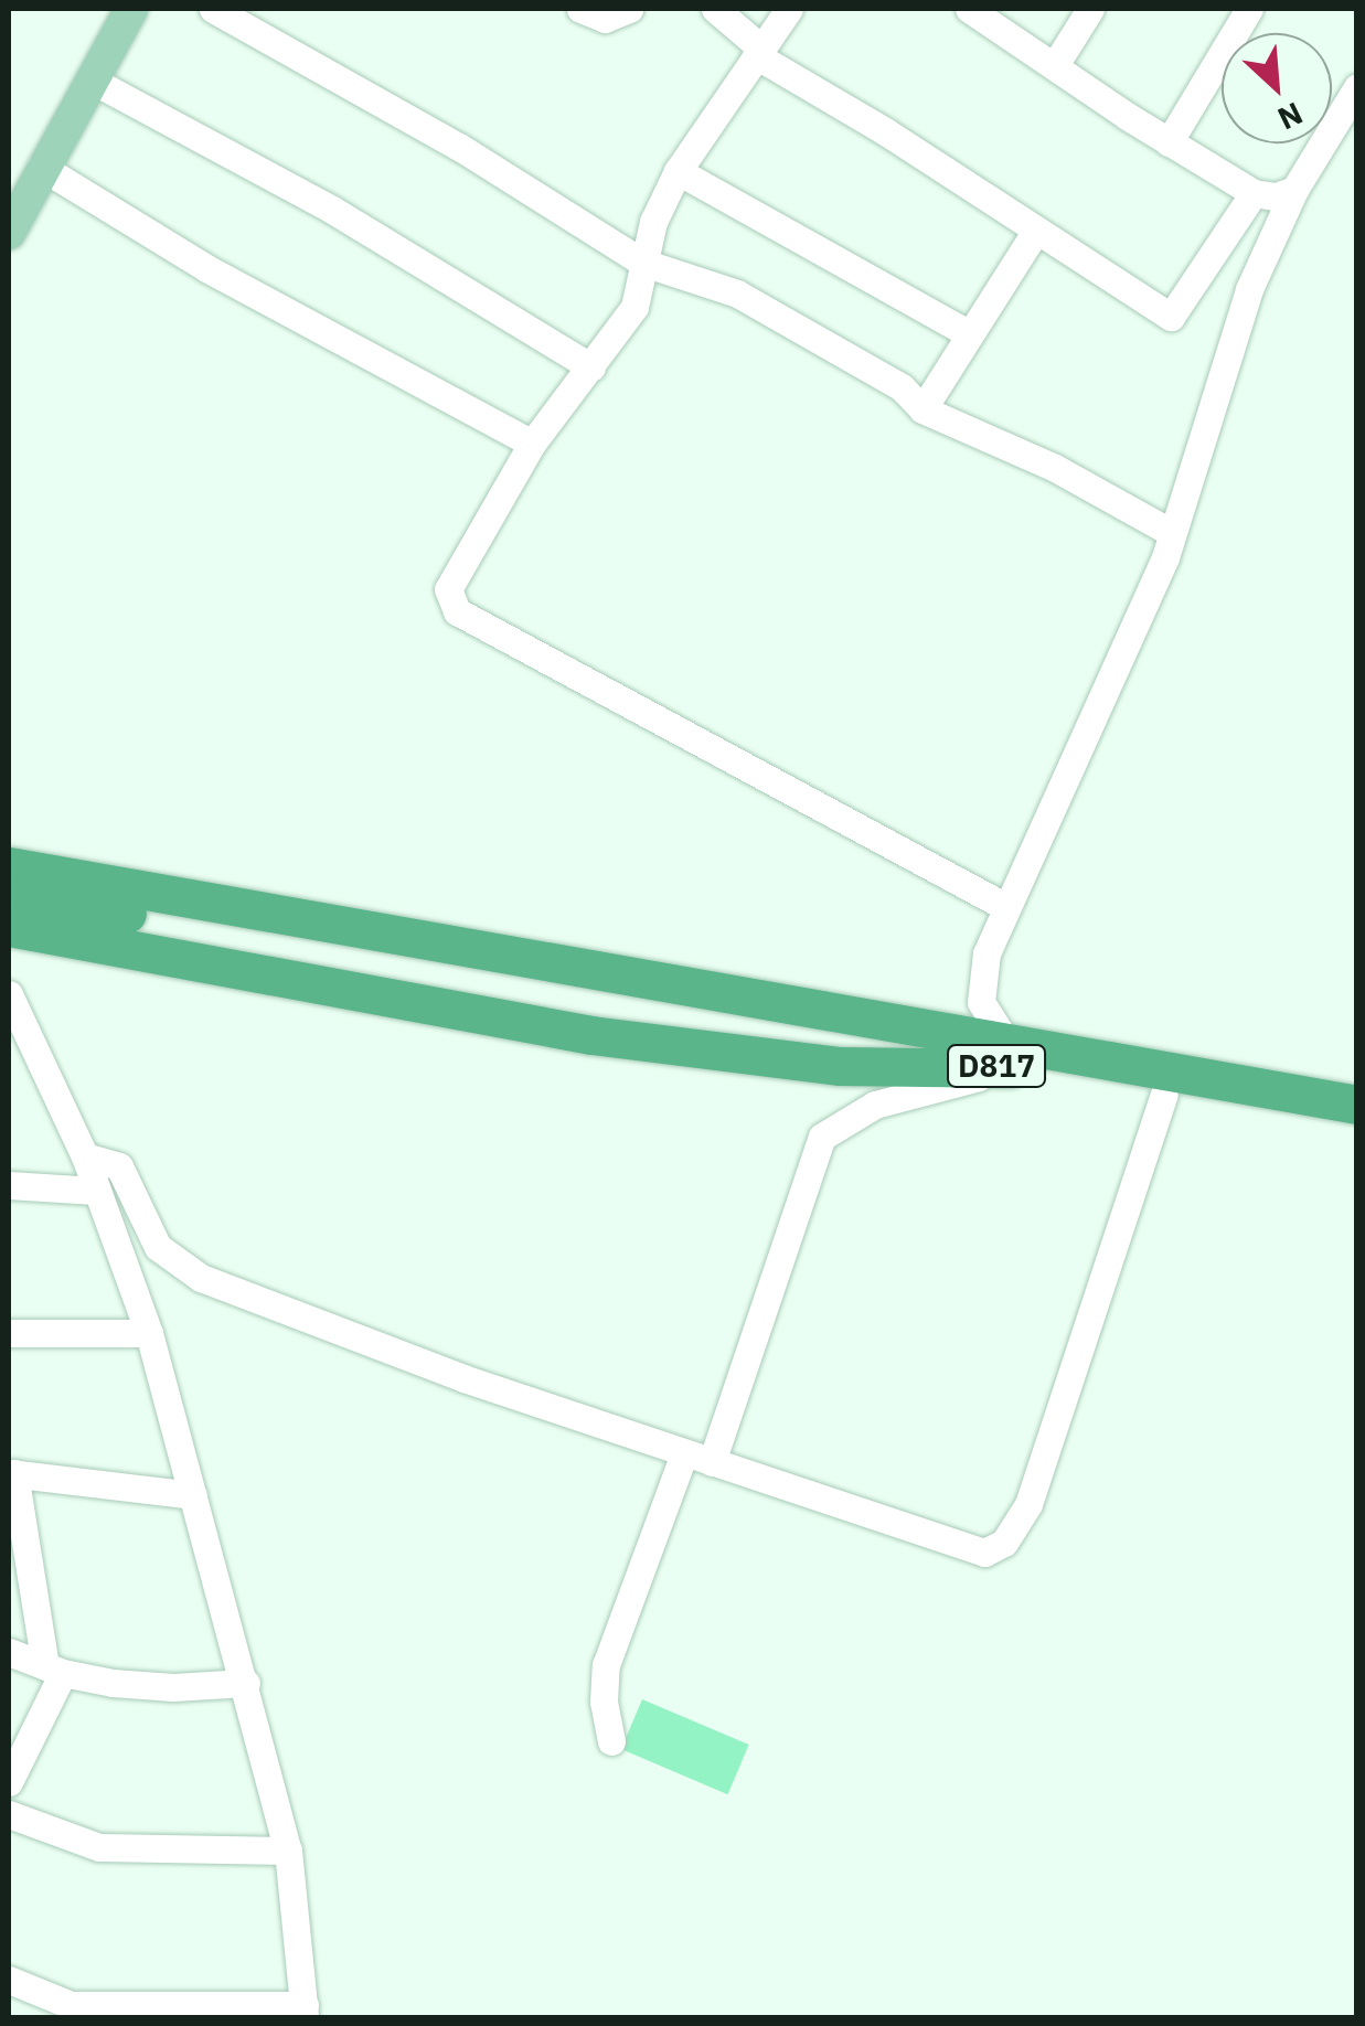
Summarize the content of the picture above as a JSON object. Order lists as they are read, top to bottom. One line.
{"streets":{"highway":["D817"]},"north":"bottom right"}
